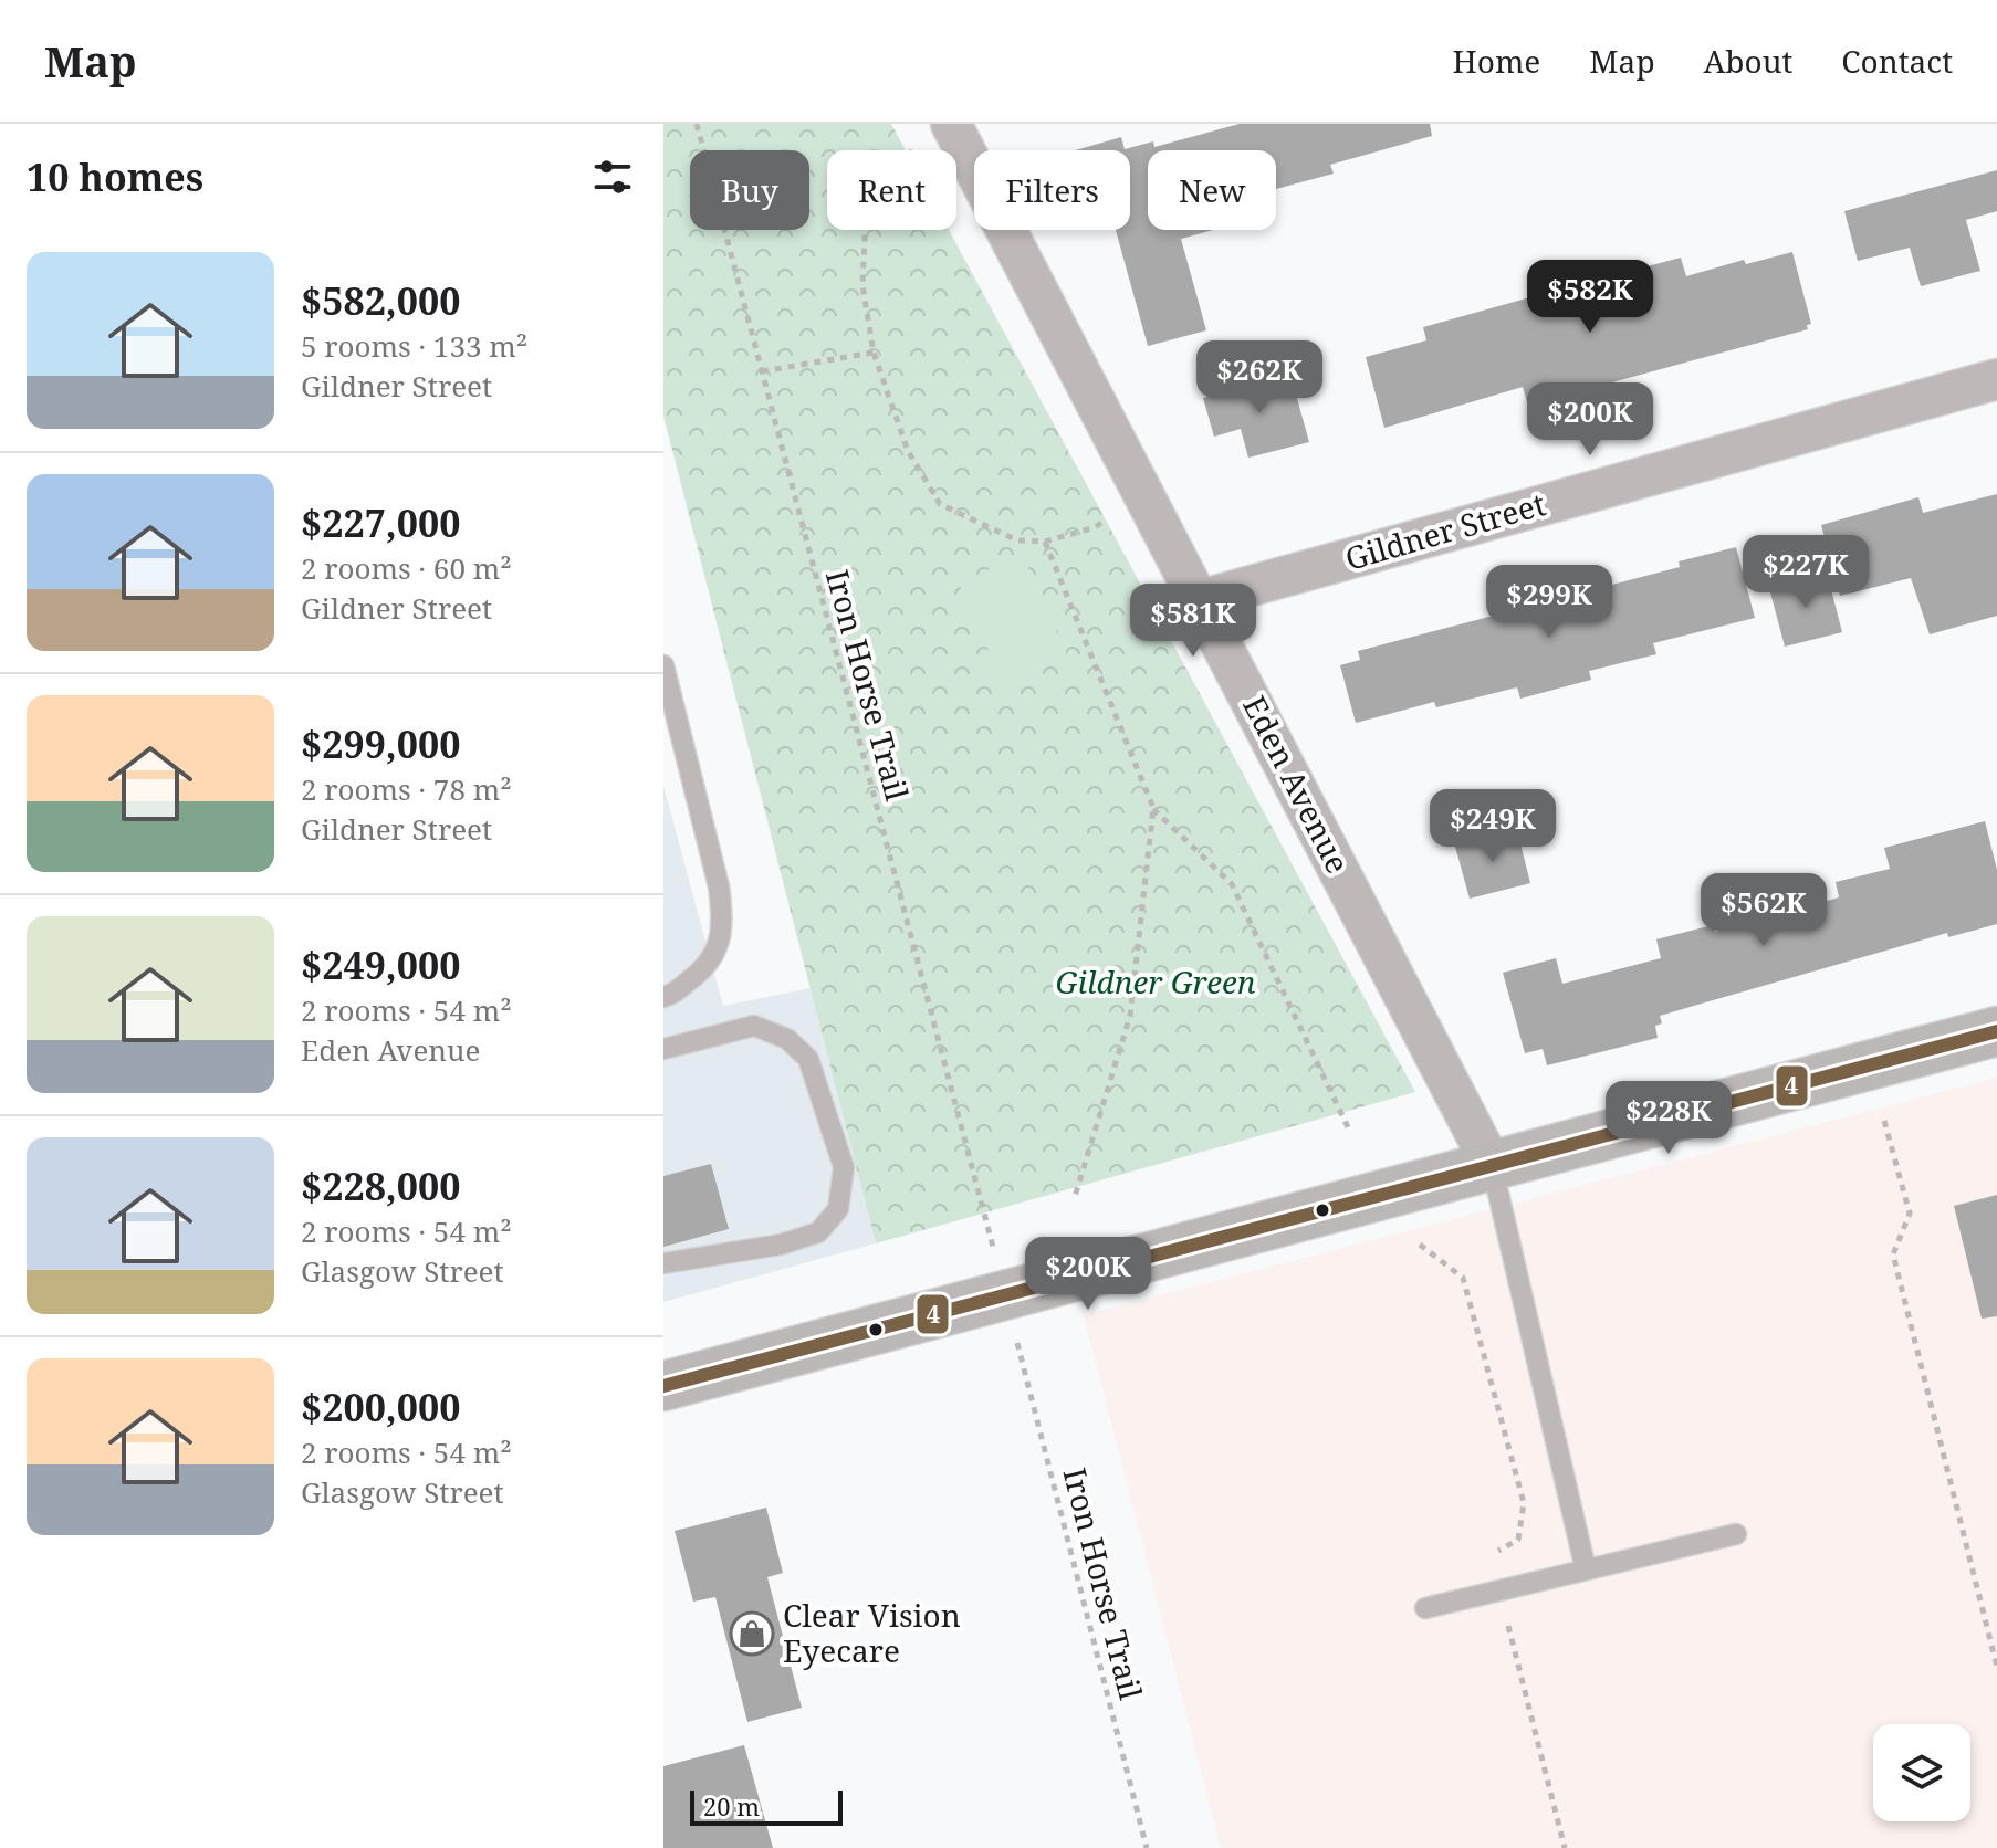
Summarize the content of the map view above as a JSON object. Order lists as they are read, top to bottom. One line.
{"streets":{"street":["Gildner Street","Eden Avenue"],"path":["Iron Horse Trail"]},"crossings":[["Gildner Street","Eden Avenue"]],"parks":["Gildner Green"],"places":{"shop":["Clear Vision Eyecare"]},"lines":["transit line 4"],"scale_bar":"20 m","page":{"header":"Map","nav":["Home","Map","About","Contact"],"heading":"10 homes","chip":["Buy","Rent","Filters","New"],"list":[{"name":"$582,000","note":"5 rooms · 133 m² · Gildner Street"},{"name":"$227,000","note":"2 rooms · 60 m² · Gildner Street"},{"name":"$299,000","note":"2 rooms · 78 m² · Gildner Street"},{"name":"$249,000","note":"2 rooms · 54 m² · Eden Avenue"},{"name":"$228,000","note":"2 rooms · 54 m² · Glasgow Street"},{"name":"$200,000","note":"2 rooms · 54 m² · Glasgow Street"}],"price":["$582K","$262K","$200K","$227K","$299K","$581K","$249K","$562K","$228K","$200K"],"scale":"20 m"}}
